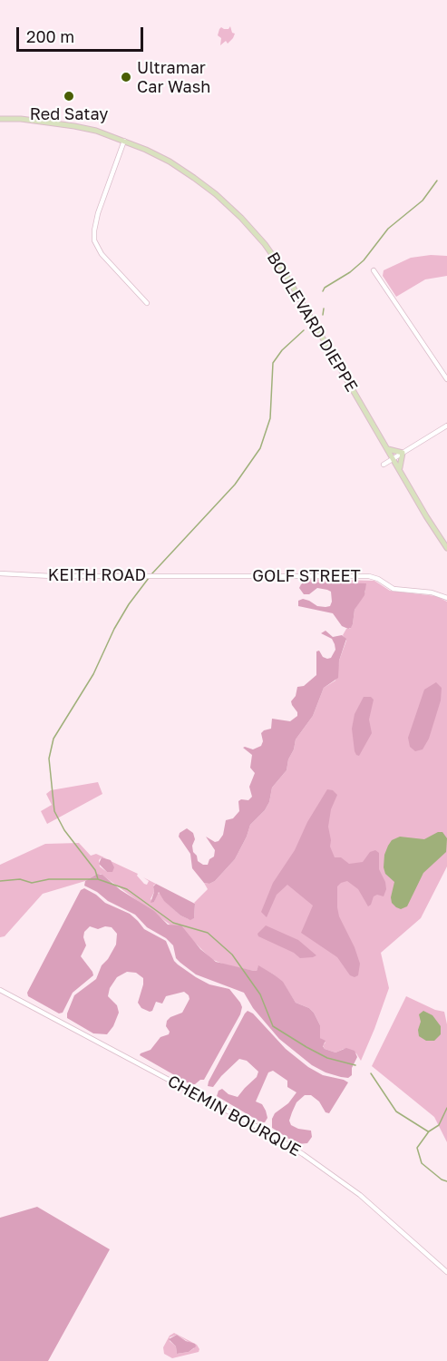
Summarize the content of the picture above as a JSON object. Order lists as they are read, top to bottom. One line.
{"streets":{"main road":["BOULEVARD DIEPPE"],"street":["KEITH ROAD","GOLF STREET","CHEMIN BOURQUE"]},"crossings":[["KEITH ROAD","GOLF STREET"]],"places":["Ultramar Car Wash","Red Satay"],"scale_bar":"200 m"}
